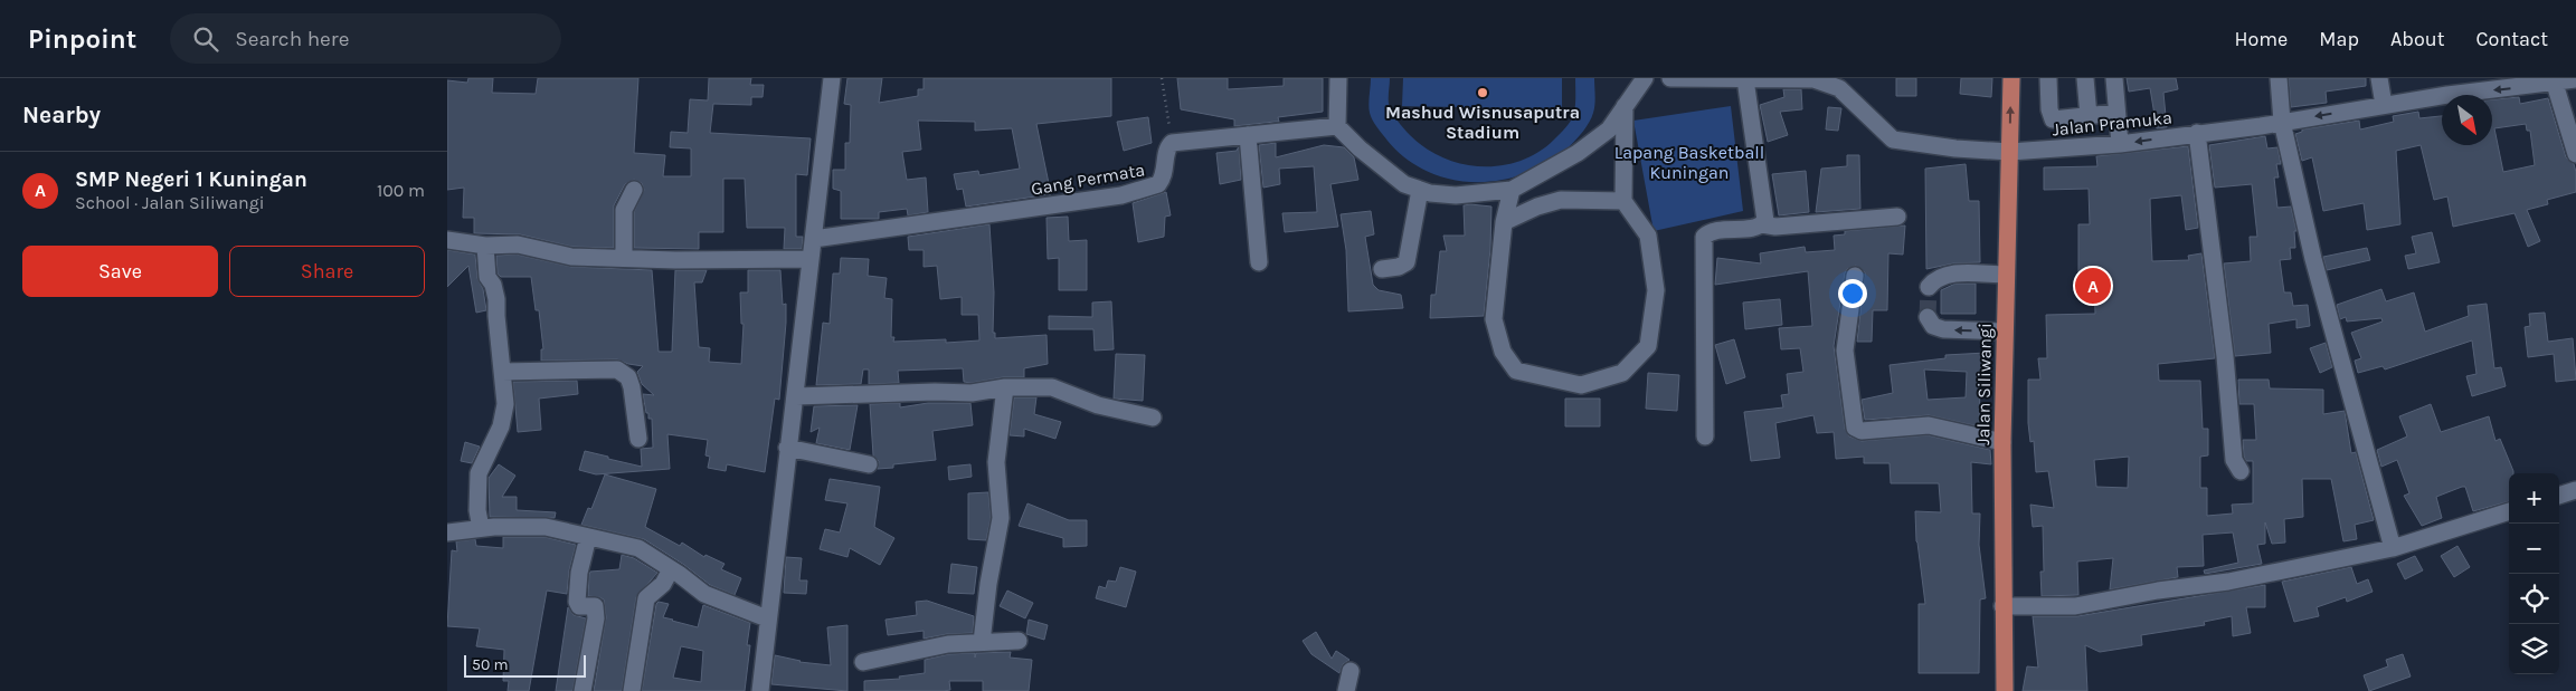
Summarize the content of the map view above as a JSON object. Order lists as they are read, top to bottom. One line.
{"streets":{"main road":["Jalan Siliwangi"],"street":["Jalan Pramuka","Gang Permata"]},"crossings":[["Jalan Pramuka","Jalan Siliwangi"]],"one_way":["Jalan Pramuka"],"parks":["Lapang Basketball Kuningan"],"places":["Mashud Wisnusaputra Stadium"],"scale_bar":"50 m","north":"bottom right","page":{"header":"Pinpoint","search":"Search here","nav":["Home","Map","About","Contact"],"heading":"Nearby","list":[{"mark":"A","name":"SMP Negeri 1 Kuningan","note":"School · Jalan Siliwangi","value":"100 m"}],"buttons":["Save","Share"],"pins":"A","map_buttons":["+","−"],"scale":"50 m"}}
